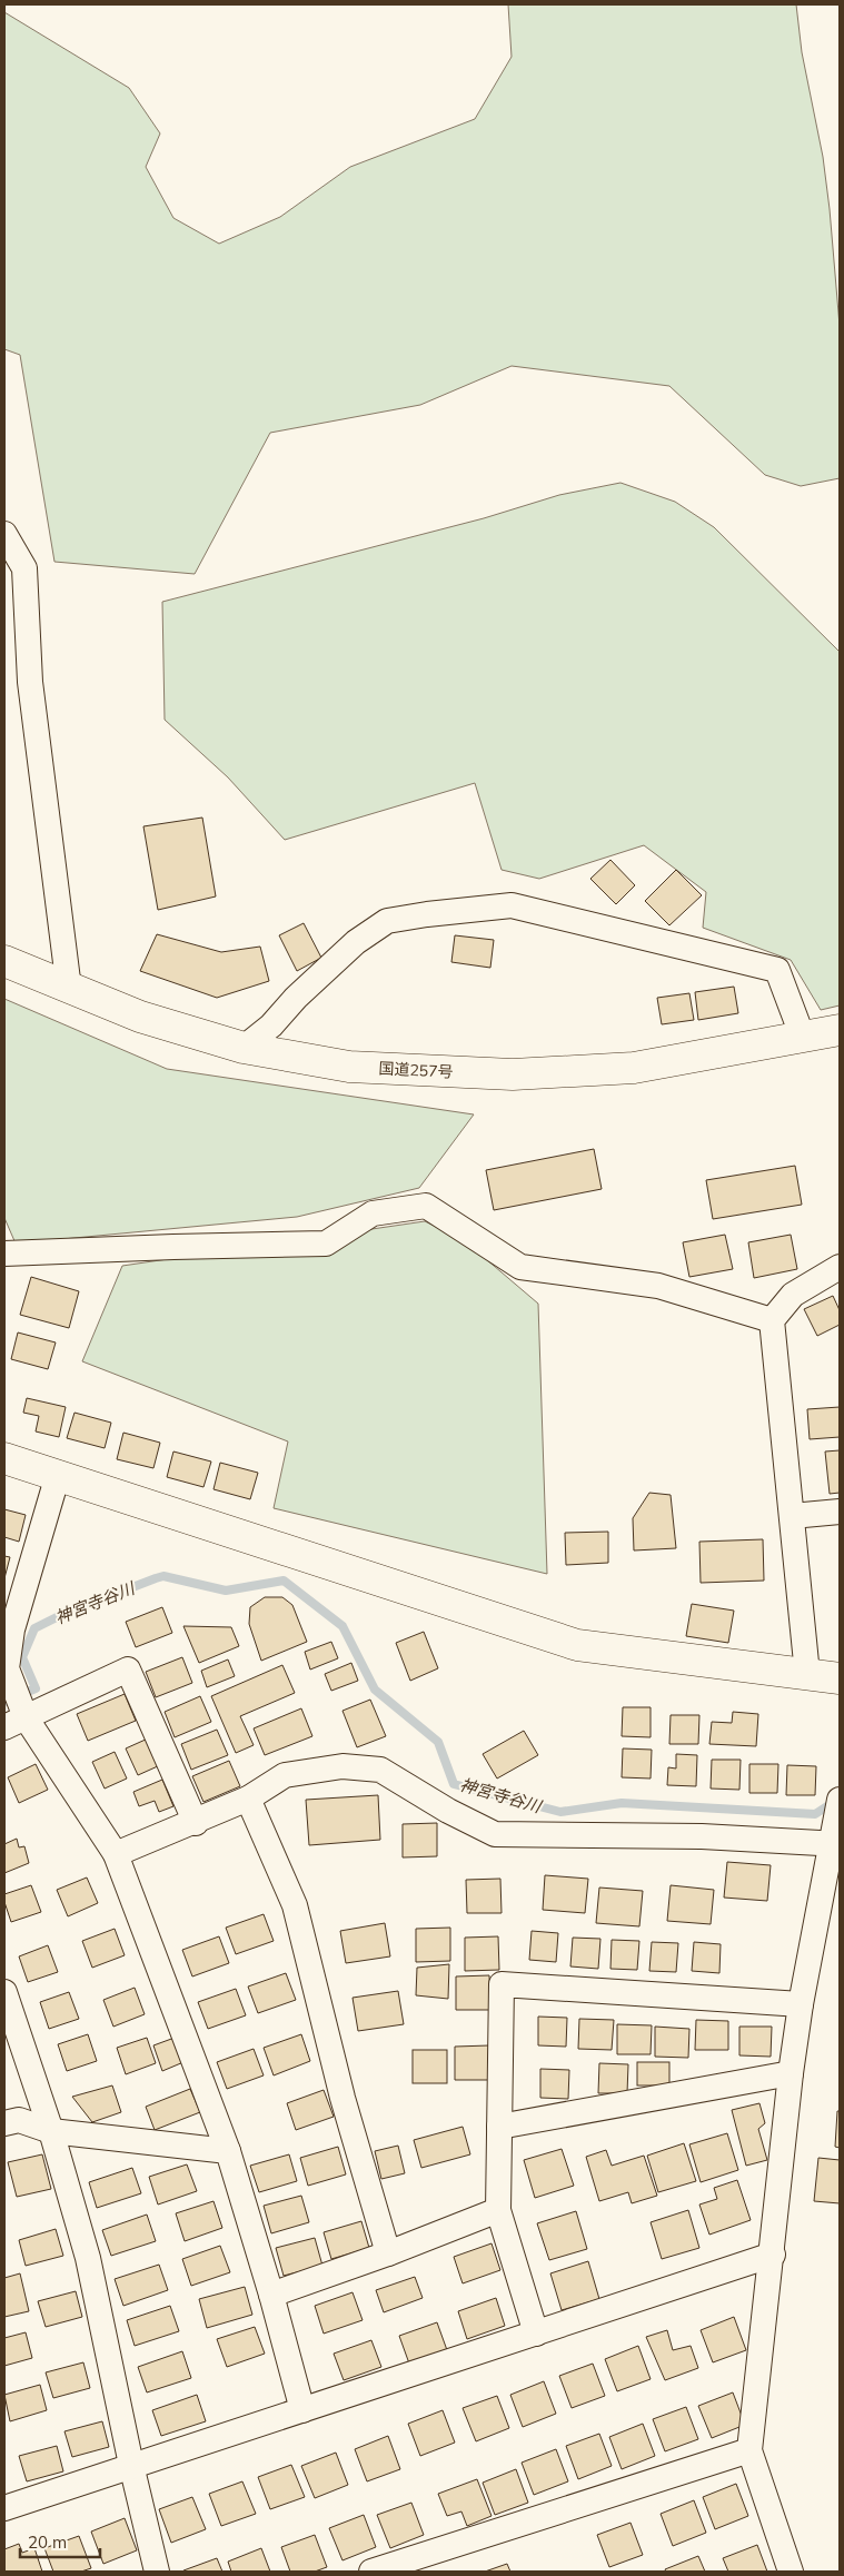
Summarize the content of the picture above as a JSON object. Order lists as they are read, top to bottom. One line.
{"streets":{"main road":["国道257号"]},"water":["神宮寺谷川"],"scale_bar":"20 m"}
